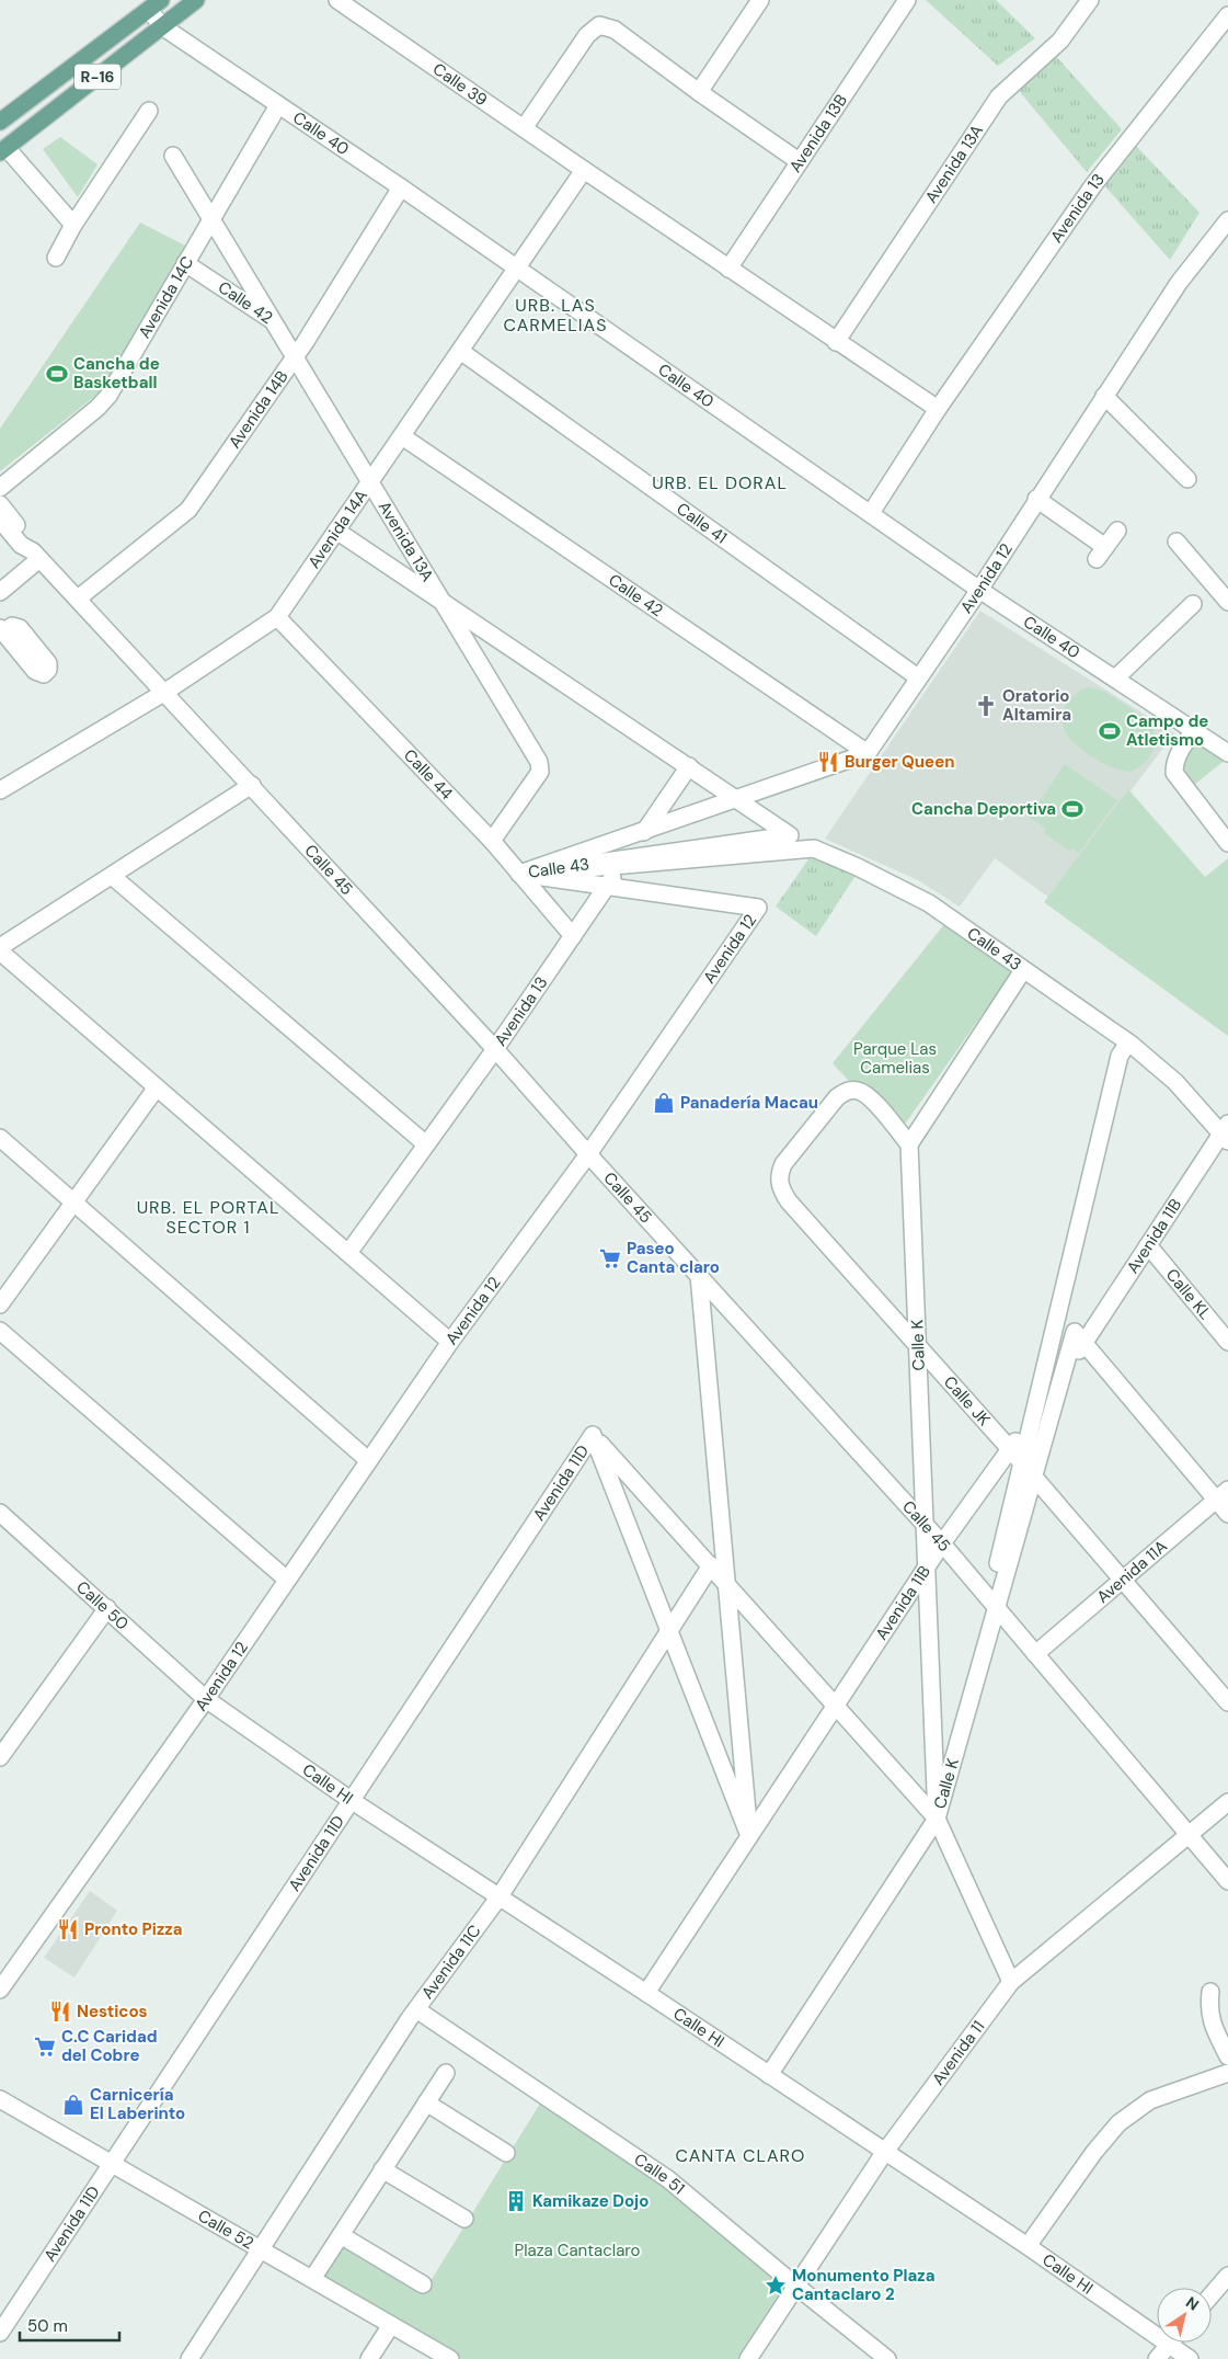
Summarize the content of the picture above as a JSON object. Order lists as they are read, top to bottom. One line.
{"streets":{"main road":["R-16"],"street":["Calle 39","Calle 40","Avenida 13B","Avenida 13A","Avenida 13","Avenida 14C","Calle 42","Avenida 14B","Calle 41","Avenida 14A","Avenida 12","Calle 44","Calle 45","Calle 43","Avenida 11B","Calle KL","Calle K","Calle JK","Avenida 11D","Avenida 11A","Calle 50","Calle HI","Avenida 11C","Avenida 11","Calle 51","Calle 52"]},"crossings":[["R-16","Calle 40"],["Calle 39","Avenida 13B"],["Calle 39","Avenida 13A"],["Calle 39","Avenida 13"],["Calle 39","Avenida 14A"],["Calle 40","Avenida 13"],["Calle 40","Avenida 14C"],["Calle 40","Avenida 14B"],["Calle 40","Avenida 14A"],["Calle 40","Avenida 12"],["Avenida 13A","Calle 44"],["Avenida 13","Calle 44"],["Avenida 13","Calle 45"],["Avenida 13","Calle 43"],["Avenida 14C","Calle 42"],["Calle 42","Avenida 14B"],["Calle 42","Avenida 14A"],["Calle 42","Avenida 12"],["Avenida 14B","Calle 45"],["Calle 41","Avenida 14A"],["Calle 41","Avenida 12"],["Avenida 14A","Calle 44"],["Avenida 14A","Calle 45"],["Avenida 14A","Calle 43"],["Avenida 12","Calle 44"],["Avenida 12","Calle 45"],["Avenida 12","Calle 43"],["Avenida 12","Calle 50"],["Avenida 12","Calle HI"],["Calle 44","Calle 43"],["Calle 45","Avenida 11B"],["Calle 45","Avenida 11A"],["Calle 45","Avenida 11"],["Calle 43","Avenida 11B"],["Avenida 11B","Calle KL"],["Avenida 11B","Calle K"],["Avenida 11B","Calle JK"],["Avenida 11B","Avenida 11D"],["Avenida 11B","Calle HI"],["Calle K","Calle JK"],["Calle JK","Avenida 11A"],["Avenida 11D","Calle HI"],["Avenida 11D","Calle 52"],["Calle 50","Calle HI"],["Calle HI","Avenida 11C"],["Calle HI","Avenida 11"],["Avenida 11C","Calle 51"],["Avenida 11C","Calle 52"],["Avenida 11","Calle 51"]],"districts":["URB. LAS CARMELIAS","URB. EL DORAL","URB. EL PORTAL SECTOR 1","CANTA CLARO"],"parks":["Parque Las Camelias","Plaza Cantaclaro"],"places":{"sports":["Cancha de Basketball","Campo de Atletismo","Cancha Deportiva"],"church":["Oratorio Altamira"],"restaurant":["Burger Queen","Pronto Pizza","Nesticos"],"shop":["Panadería Macau","Carnicería El Laberinto"],"supermarket":["Paseo Canta claro","C.C Caridad del Cobre"],"building":["Kamikaze Dojo"],"place":["Monumento Plaza Cantaclaro 2"]},"scale_bar":"50 m","north":"top right"}
